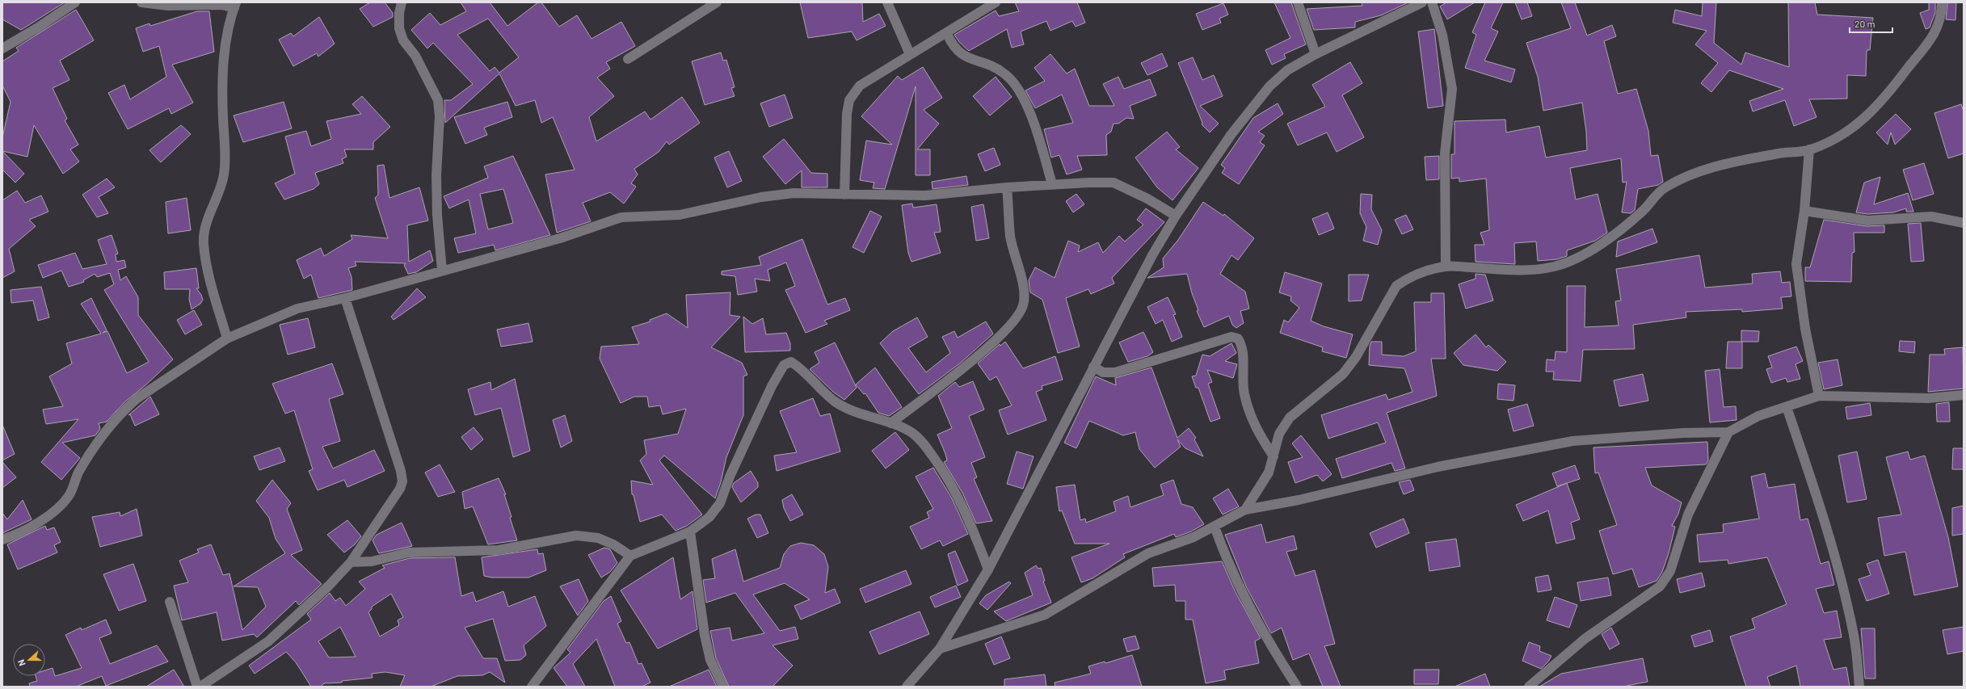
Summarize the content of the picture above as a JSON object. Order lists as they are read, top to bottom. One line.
{"scale_bar":"20 m","north":"left"}
